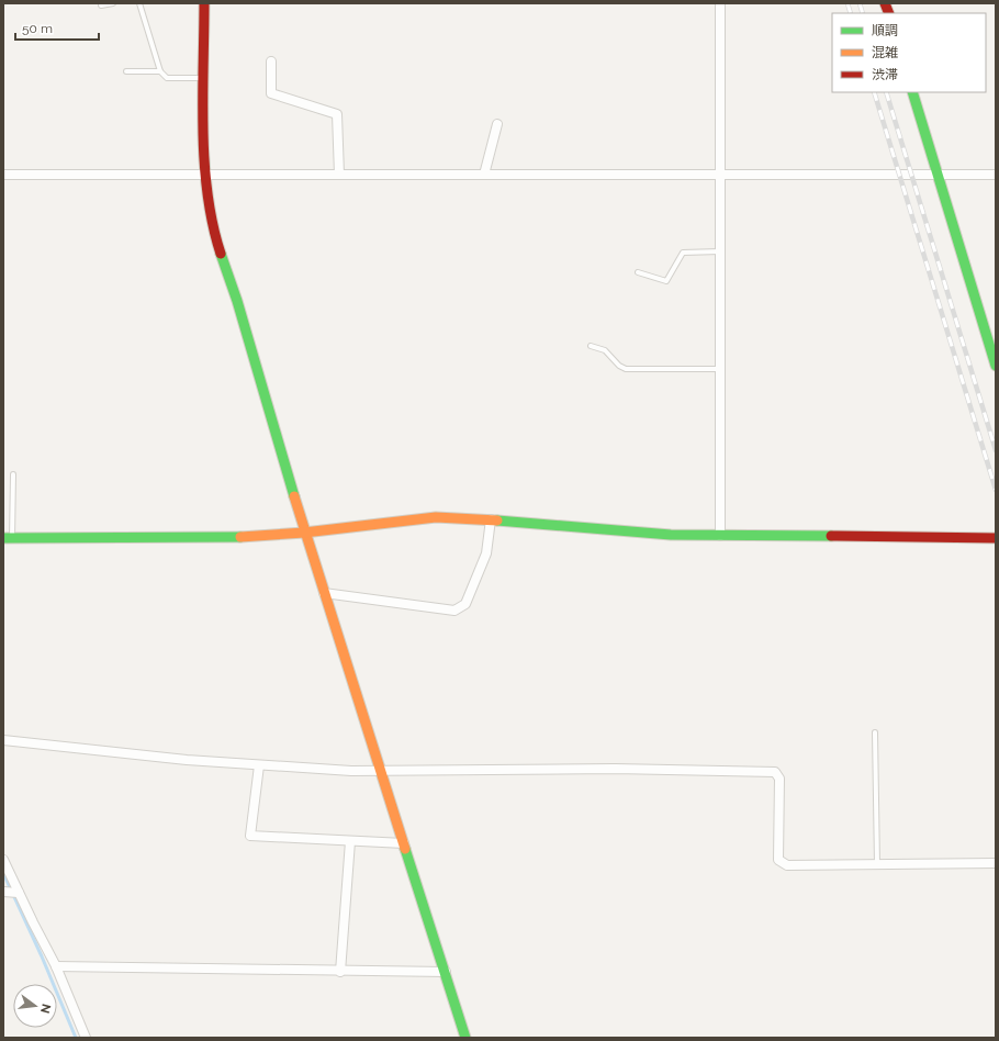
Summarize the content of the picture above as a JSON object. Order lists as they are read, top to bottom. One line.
{"legend":["順調","混雑","渋滞"],"scale_bar":"50 m","north":"right"}
